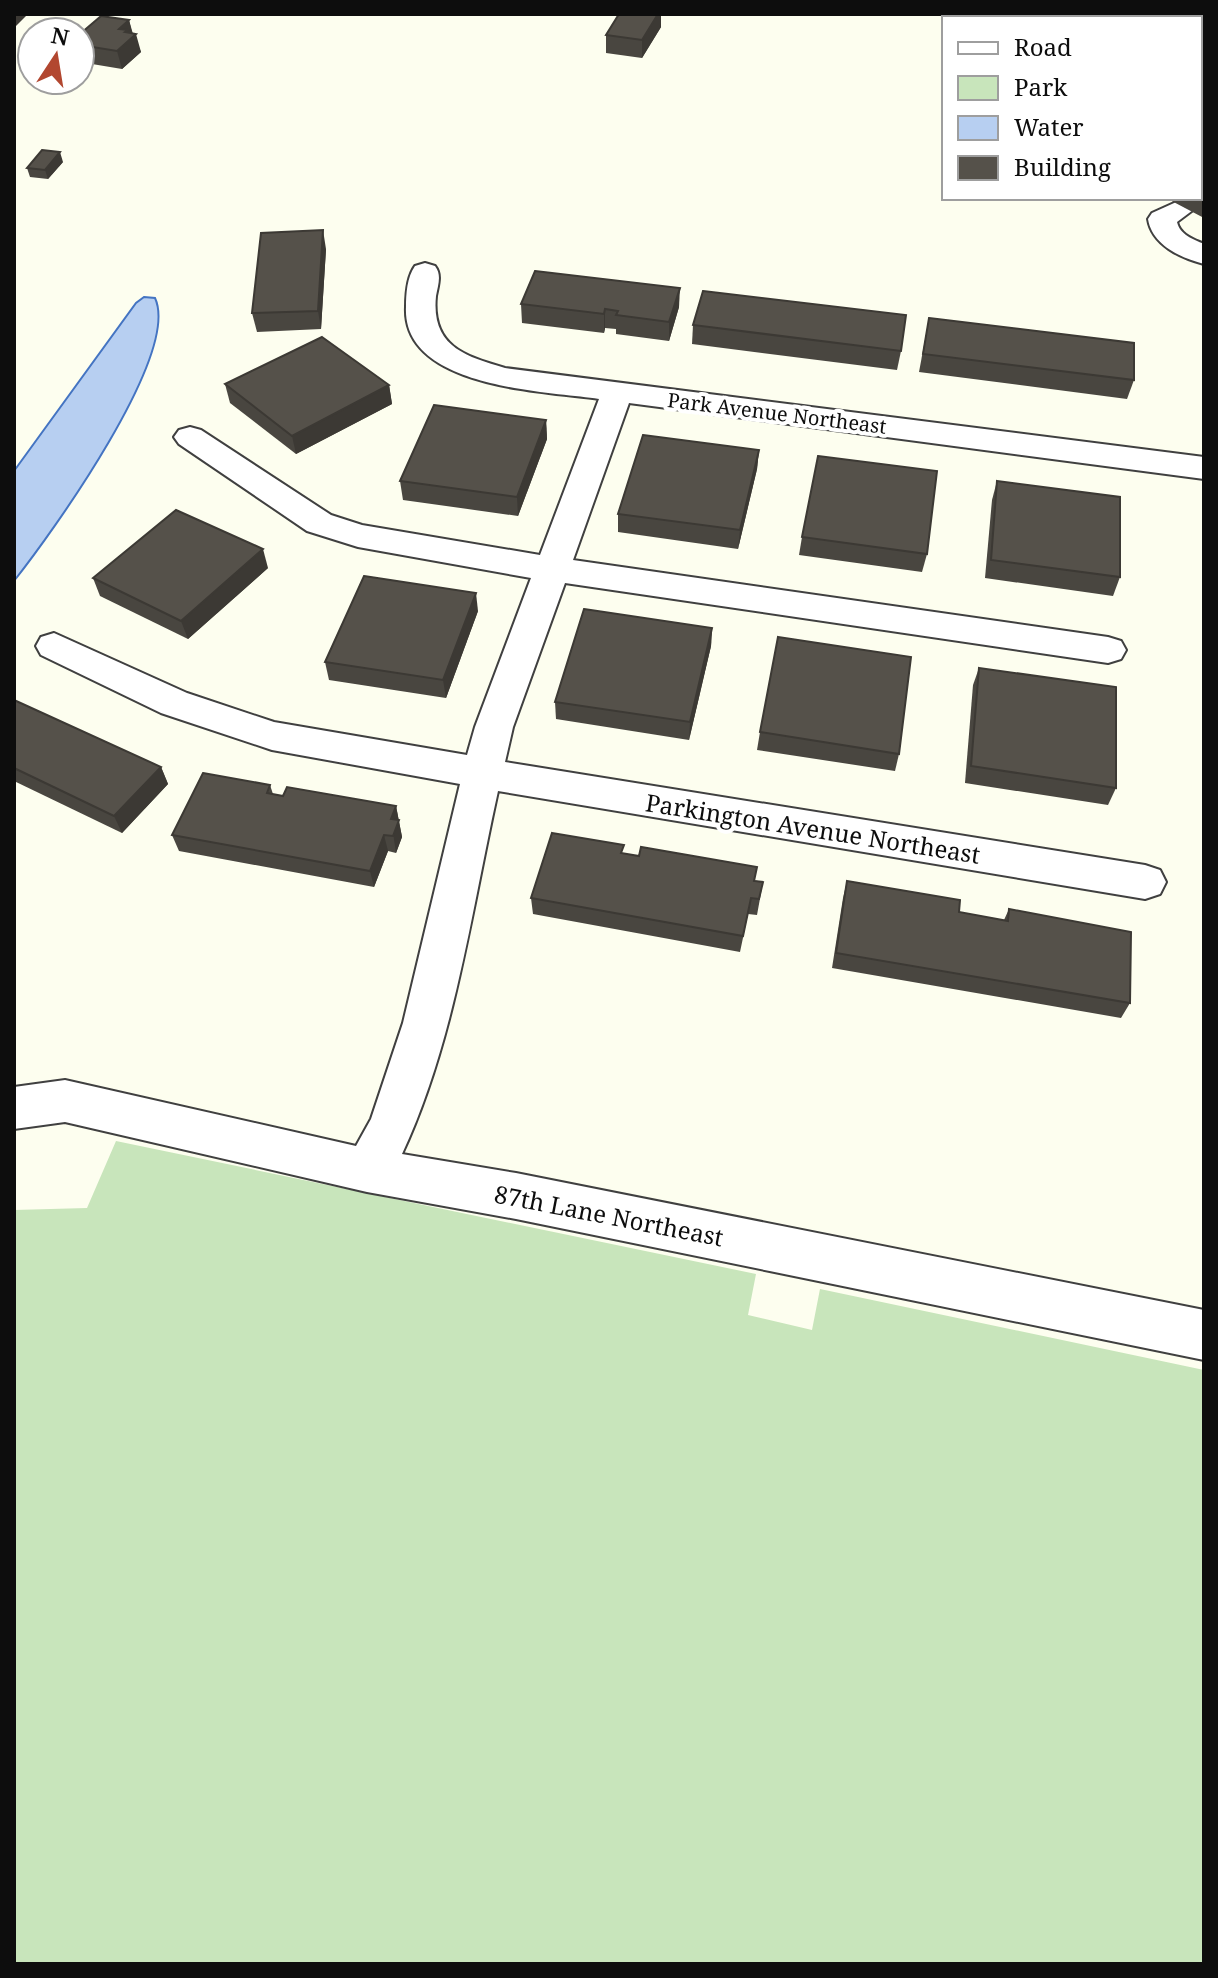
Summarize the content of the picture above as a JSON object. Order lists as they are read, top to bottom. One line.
{"streets":{"street":["Park Avenue Northeast","Parkington Avenue Northeast","87th Lane Northeast"]},"legend":["Road","Park","Water","Building"],"north":"top"}
